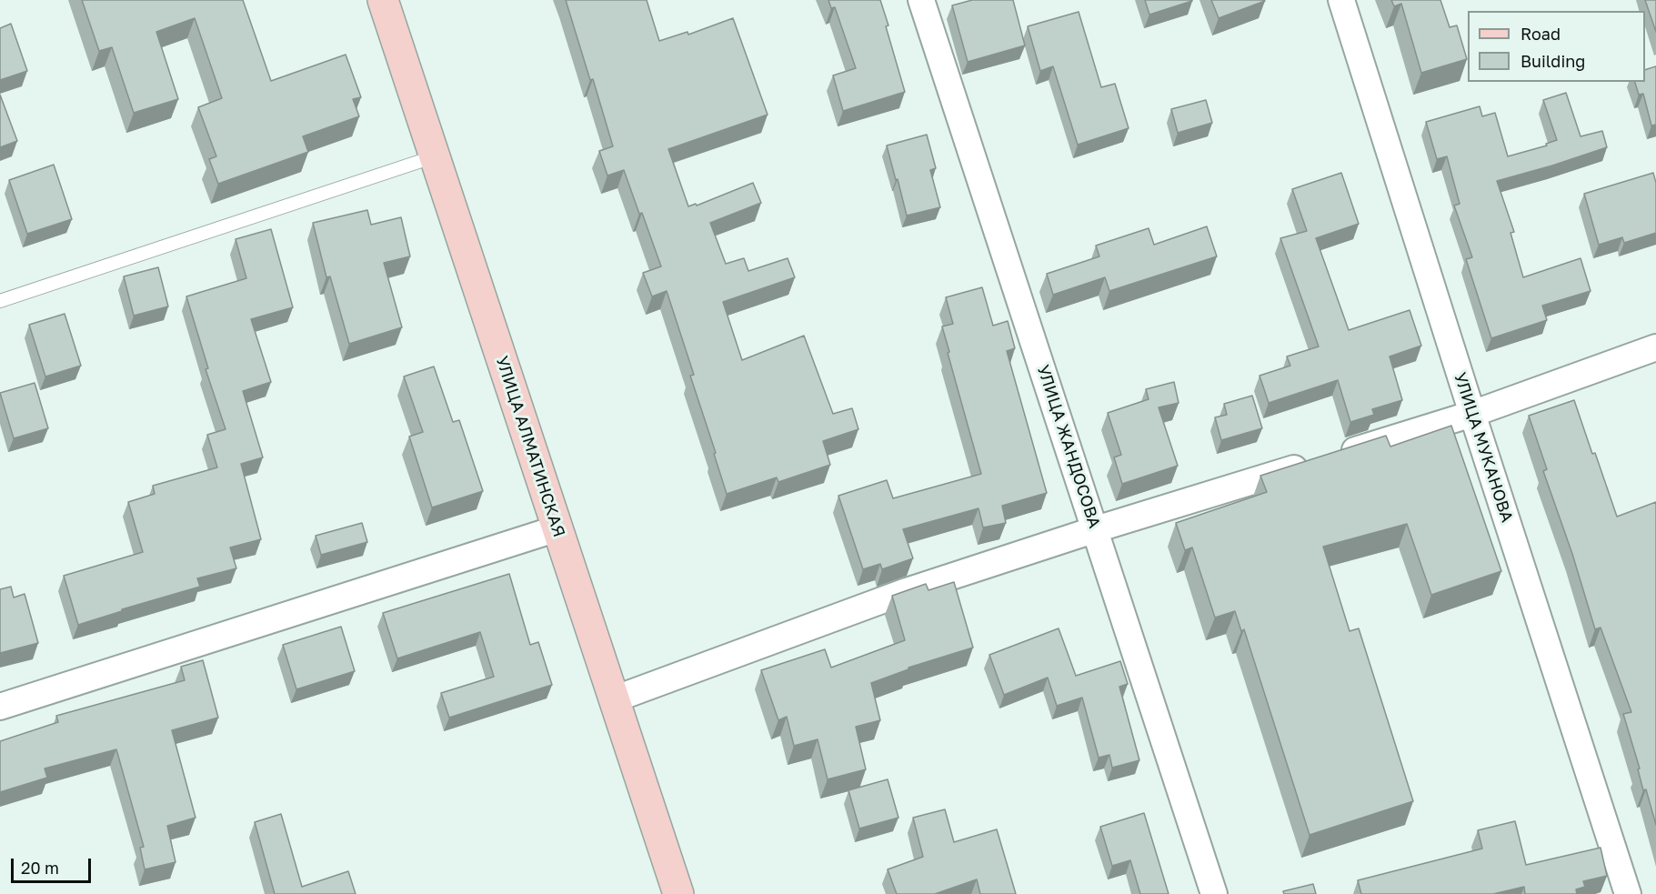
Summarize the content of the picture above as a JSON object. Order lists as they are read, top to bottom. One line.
{"streets":{"street":["УЛИЦА АЛМАТИНСКАЯ","УЛИЦА ЖАНДОСОВА","УЛИЦА МУКАНОВА"]},"legend":["Road","Building"],"scale_bar":"20 m"}
